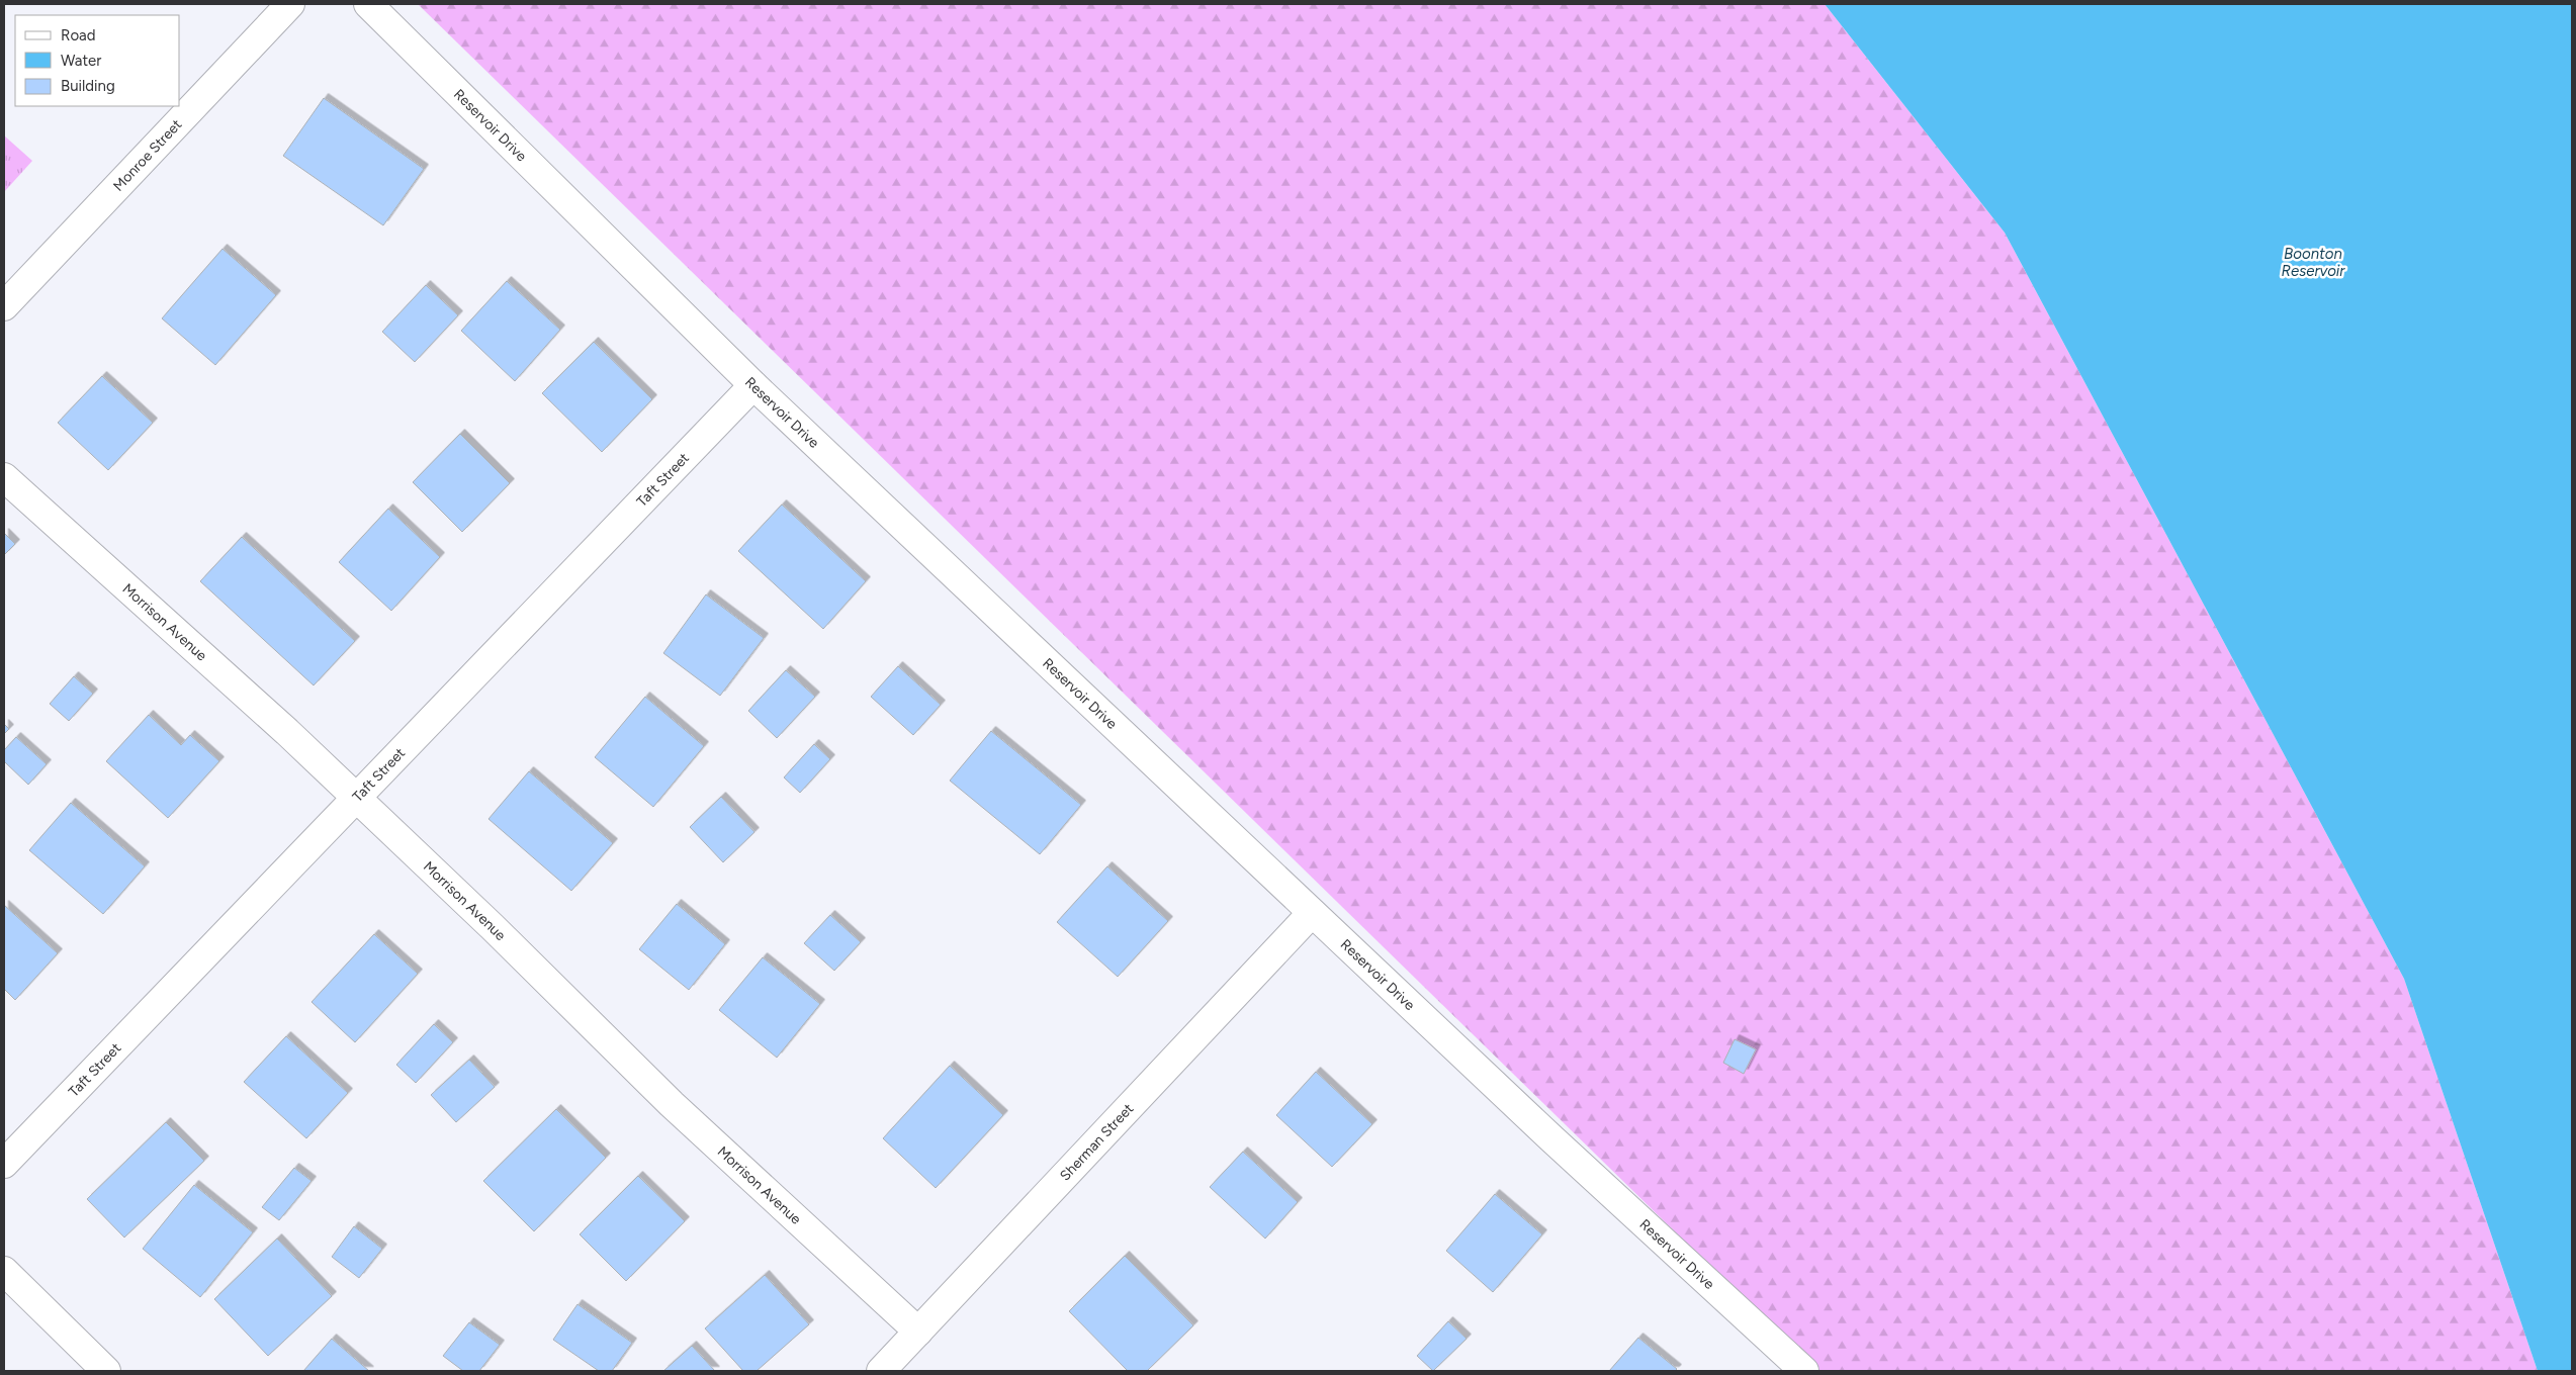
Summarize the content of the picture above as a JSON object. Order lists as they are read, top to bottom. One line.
{"streets":{"street":["Reservoir Drive","Monroe Street","Taft Street","Morrison Avenue","Sherman Street"]},"crossings":[["Reservoir Drive","Taft Street"],["Reservoir Drive","Sherman Street"],["Taft Street","Morrison Avenue"],["Morrison Avenue","Sherman Street"]],"water":["Boonton Reservoir"],"legend":["Road","Water","Building"]}
